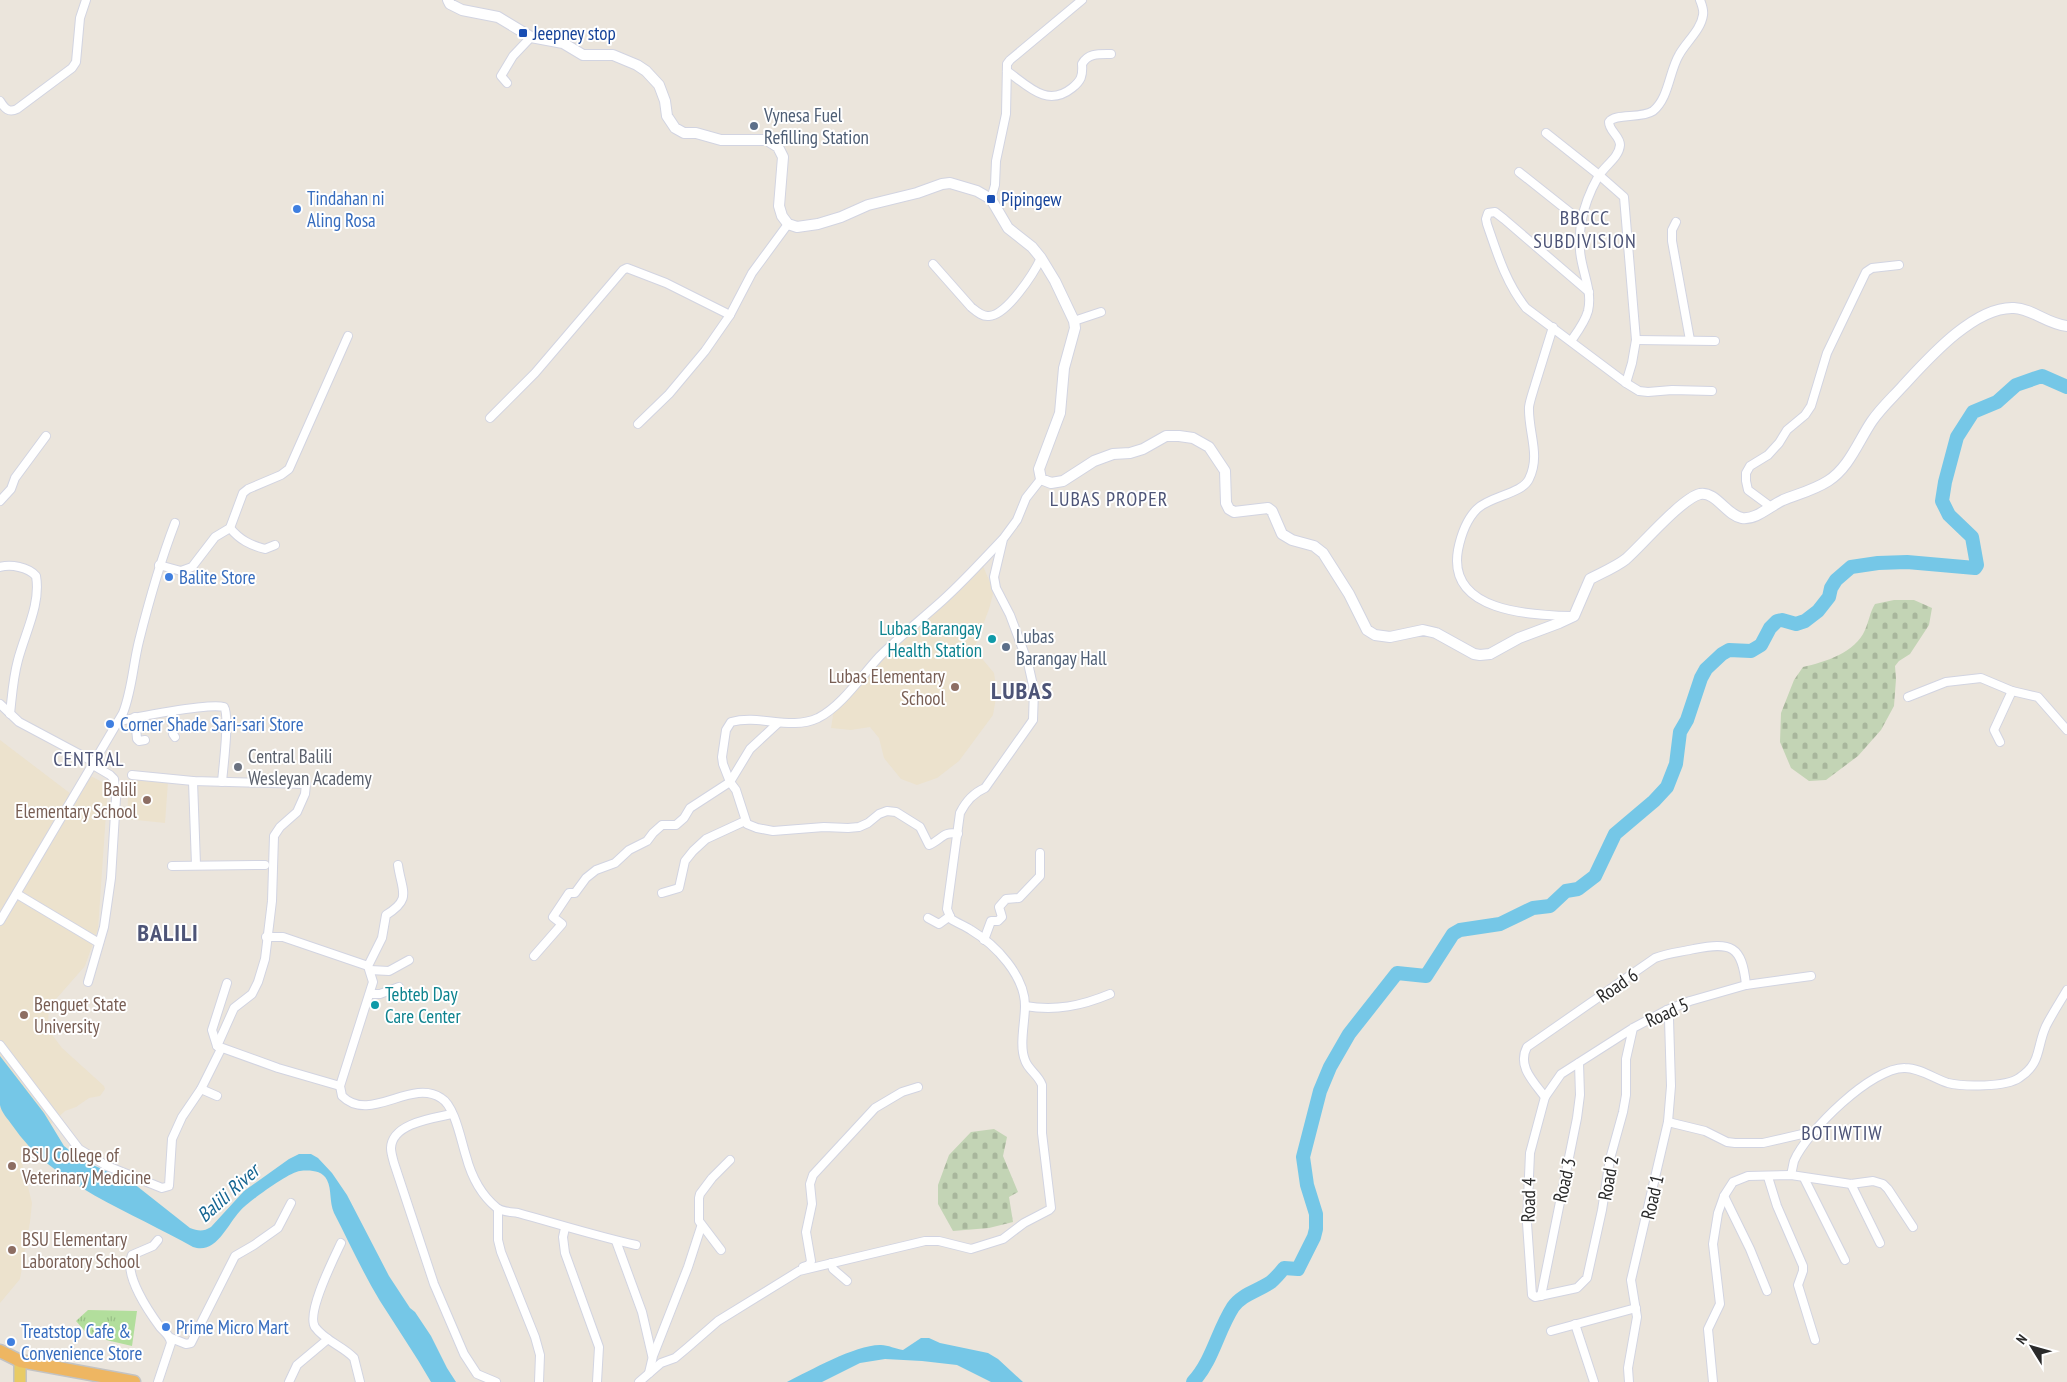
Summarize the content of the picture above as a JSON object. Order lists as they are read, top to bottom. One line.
{"streets":{"street":["Road 6","Road 5","Road 2","Road 3","Road 1","Road 4"]},"crossings":[["Road 6","Road 5"],["Road 6","Road 4"],["Road 5","Road 2"],["Road 5","Road 3"],["Road 5","Road 1"],["Road 5","Road 4"],["Road 2","Road 3"],["Road 2","Road 4"],["Road 3","Road 4"]],"districts":["BBCCC SUBDIVISION","LUBAS PROPER","LUBAS","CENTRAL","BALILI","BOTIWTIW"],"water":["Balili River"],"places":{"transit":["Jeepney stop","Pipingew"],"other":["Vynesa Fuel Refilling Station","Tindahan ni Aling Rosa","Balite Store","Lubas Barangay Health Station","Lubas Barangay Hall","Lubas Elementary School","Corner Shade Sari-sari Store","Central Balili Wesleyan Academy","Balili Elementary School","Tebteb Day Care Center","Benguet State University","BSU College of Veterinary Medicine","BSU Elementary Laboratory School","Prime Micro Mart","Treatstop Cafe & Convenience Store"]},"north":"top left"}
